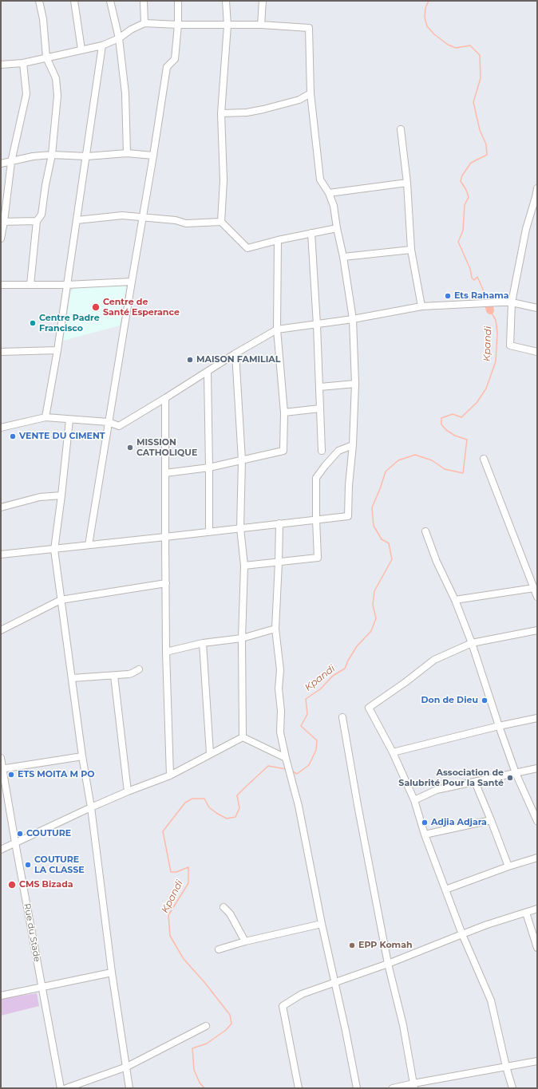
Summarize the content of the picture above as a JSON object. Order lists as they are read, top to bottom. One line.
{"streets":{"street":["Rue du Stade"]},"water":["Kpandi"],"places":["Ets Rahama","Centre de Santé Esperance","Centre Padre Francisco","MAISON FAMILIAL","VENTE DU CIMENT","MISSION CATHOLIQUE","Don de Dieu","ETS MOITA M PO","Association de Salubrité Pour la Santé","Adjia Adjara","COUTURE","COUTURE LA CLASSE","CMS Bizada","EPP Komah"]}
